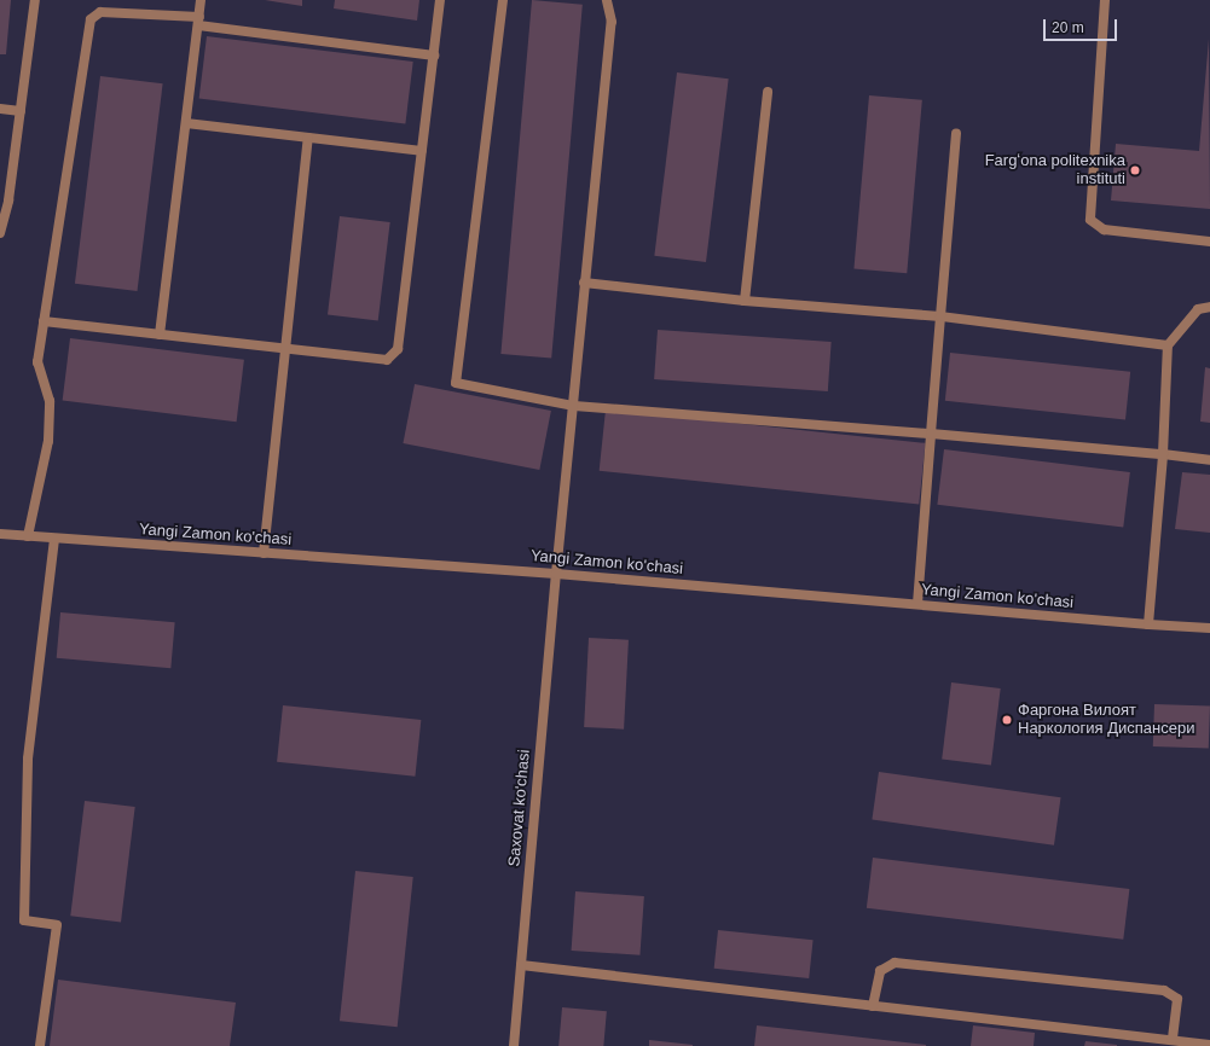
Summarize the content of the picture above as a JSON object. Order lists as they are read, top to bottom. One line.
{"streets":{"street":["Yangi Zamon ko'chasi","Saxovat ko'chasi"]},"crossings":[["Yangi Zamon ko'chasi","Saxovat ko'chasi"]],"places":["Fargʻona politexnika instituti","Фаргона Вилоят Наркология Диспансери"],"scale_bar":"20 m"}
